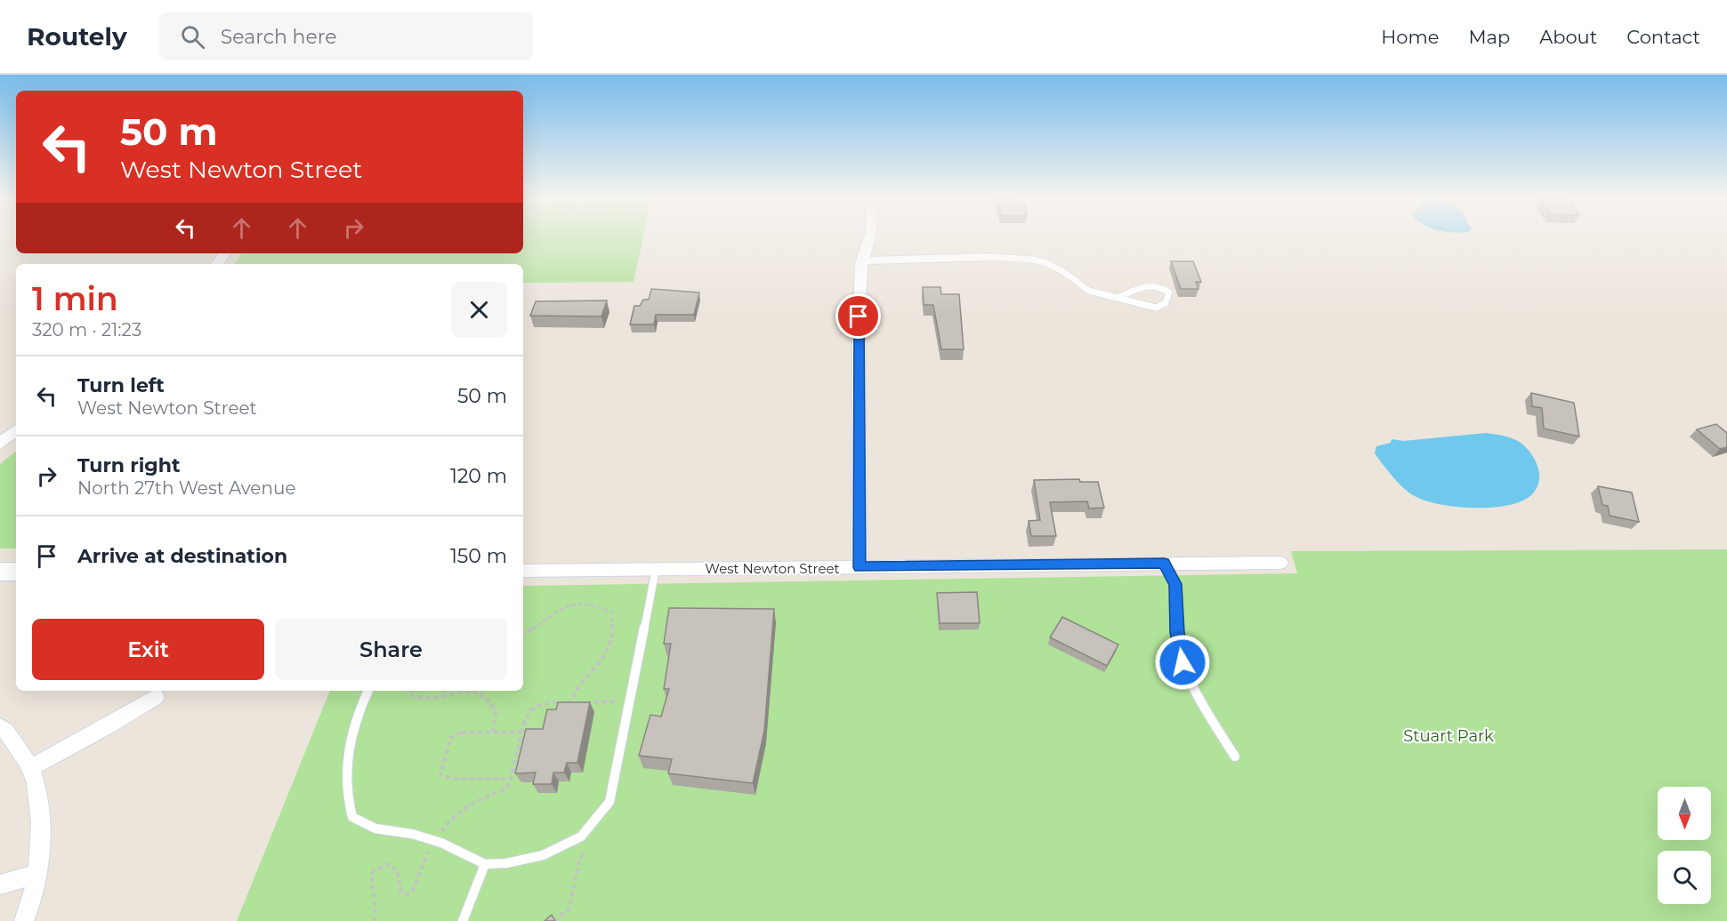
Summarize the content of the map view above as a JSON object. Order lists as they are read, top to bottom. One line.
{"streets":{"street":["West Newton Street"]},"parks":["Stuart Park"],"north":"bottom","page":{"header":"Routely","search":"Search here","nav":["Home","Map","About","Contact"],"turn":["50 m","West Newton Street"],"heading":["1 min","320 m · 21:23"],"list":[{"name":"Turn left","note":"West Newton Street","value":"50 m"},{"name":"Turn right","note":"North 27th West Avenue","value":"120 m"},{"name":"Arrive at destination","value":"150 m"}],"buttons":["Exit","Share"]}}
